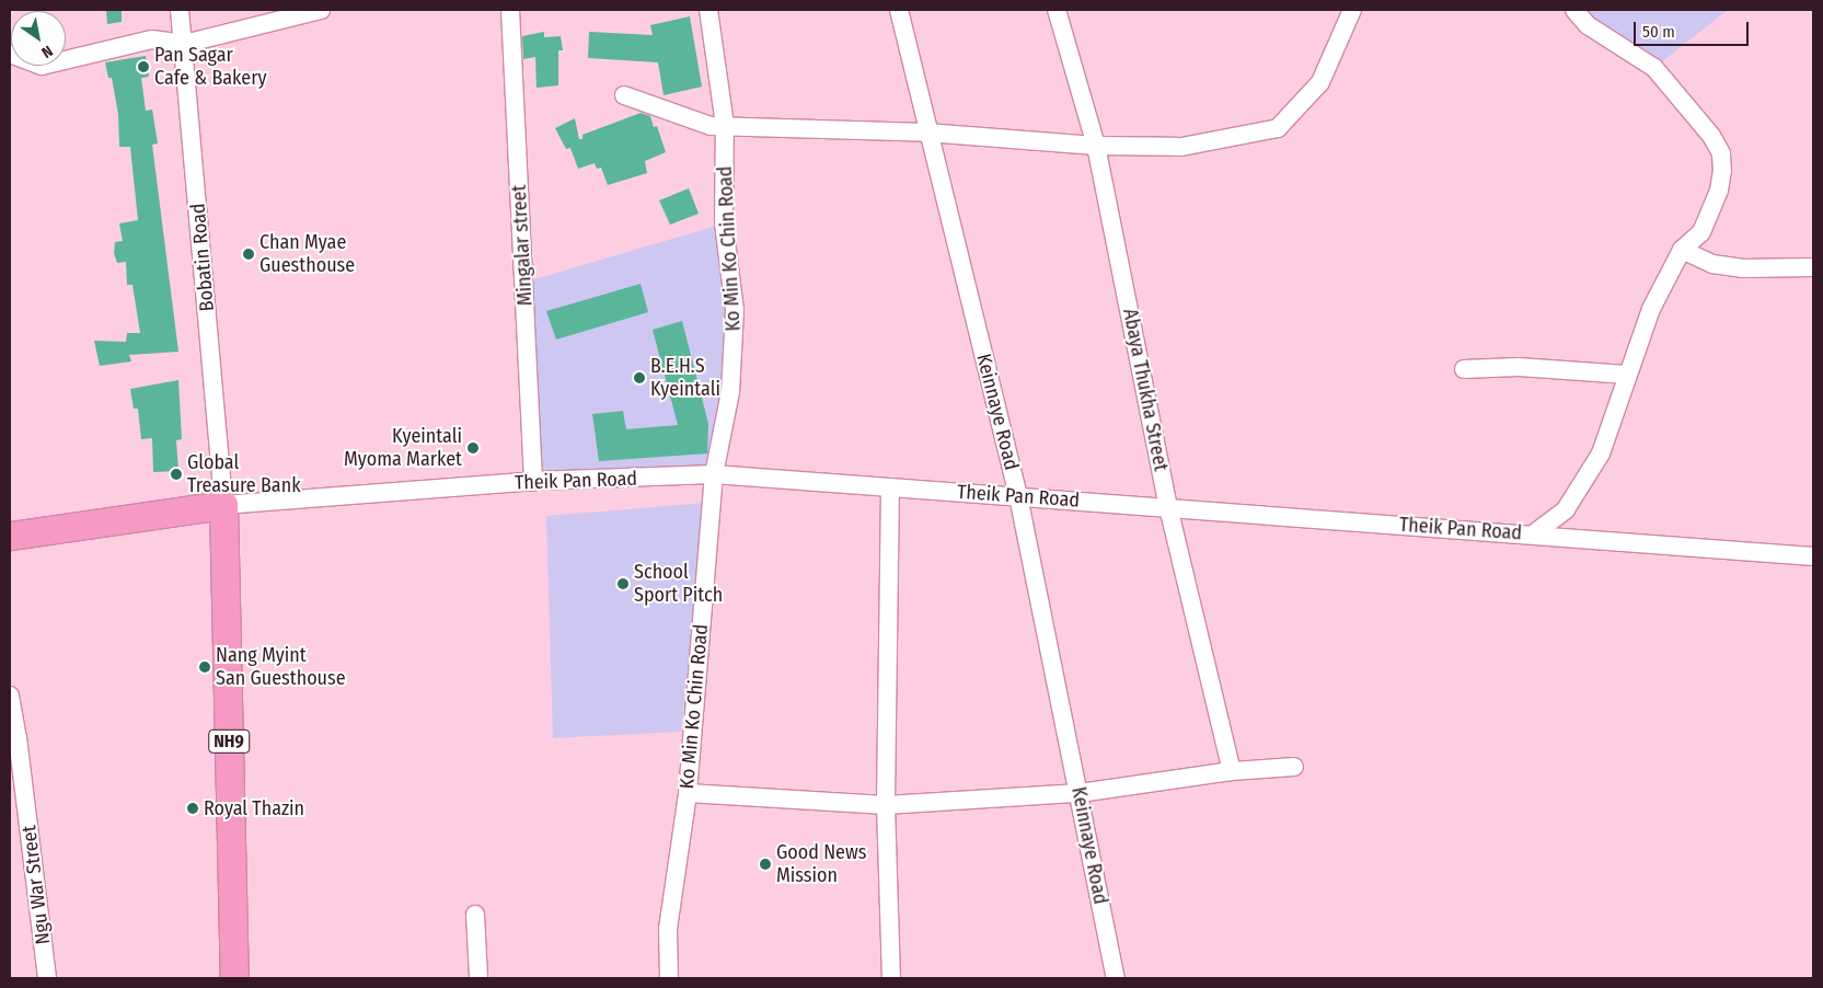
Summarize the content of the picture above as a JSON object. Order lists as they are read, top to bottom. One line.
{"streets":{"highway":["NH9"],"street":["Mingalar street","Ko Min Ko Chin Road","Bobatin Road","Abaya Thukha Street","Keinnaye Road","Theik Pan Road","Ngu War Street"]},"crossings":[["Mingalar street","Theik Pan Road"],["Ko Min Ko Chin Road","Theik Pan Road"],["Bobatin Road","Theik Pan Road"],["Bobatin Road","NH9"],["Abaya Thukha Street","Theik Pan Road"],["Keinnaye Road","Theik Pan Road"],["Theik Pan Road","NH9"]],"places":["Pan Sagar Cafe & Bakery","Chan Myae Guesthouse","B.E.H.S Kyeintali","Kyeintali Myoma Market","Global Treasure Bank","School Sport Pitch","Nang Myint San Guesthouse","Royal Thazin","Good News Mission"],"scale_bar":"50 m","north":"bottom right"}
